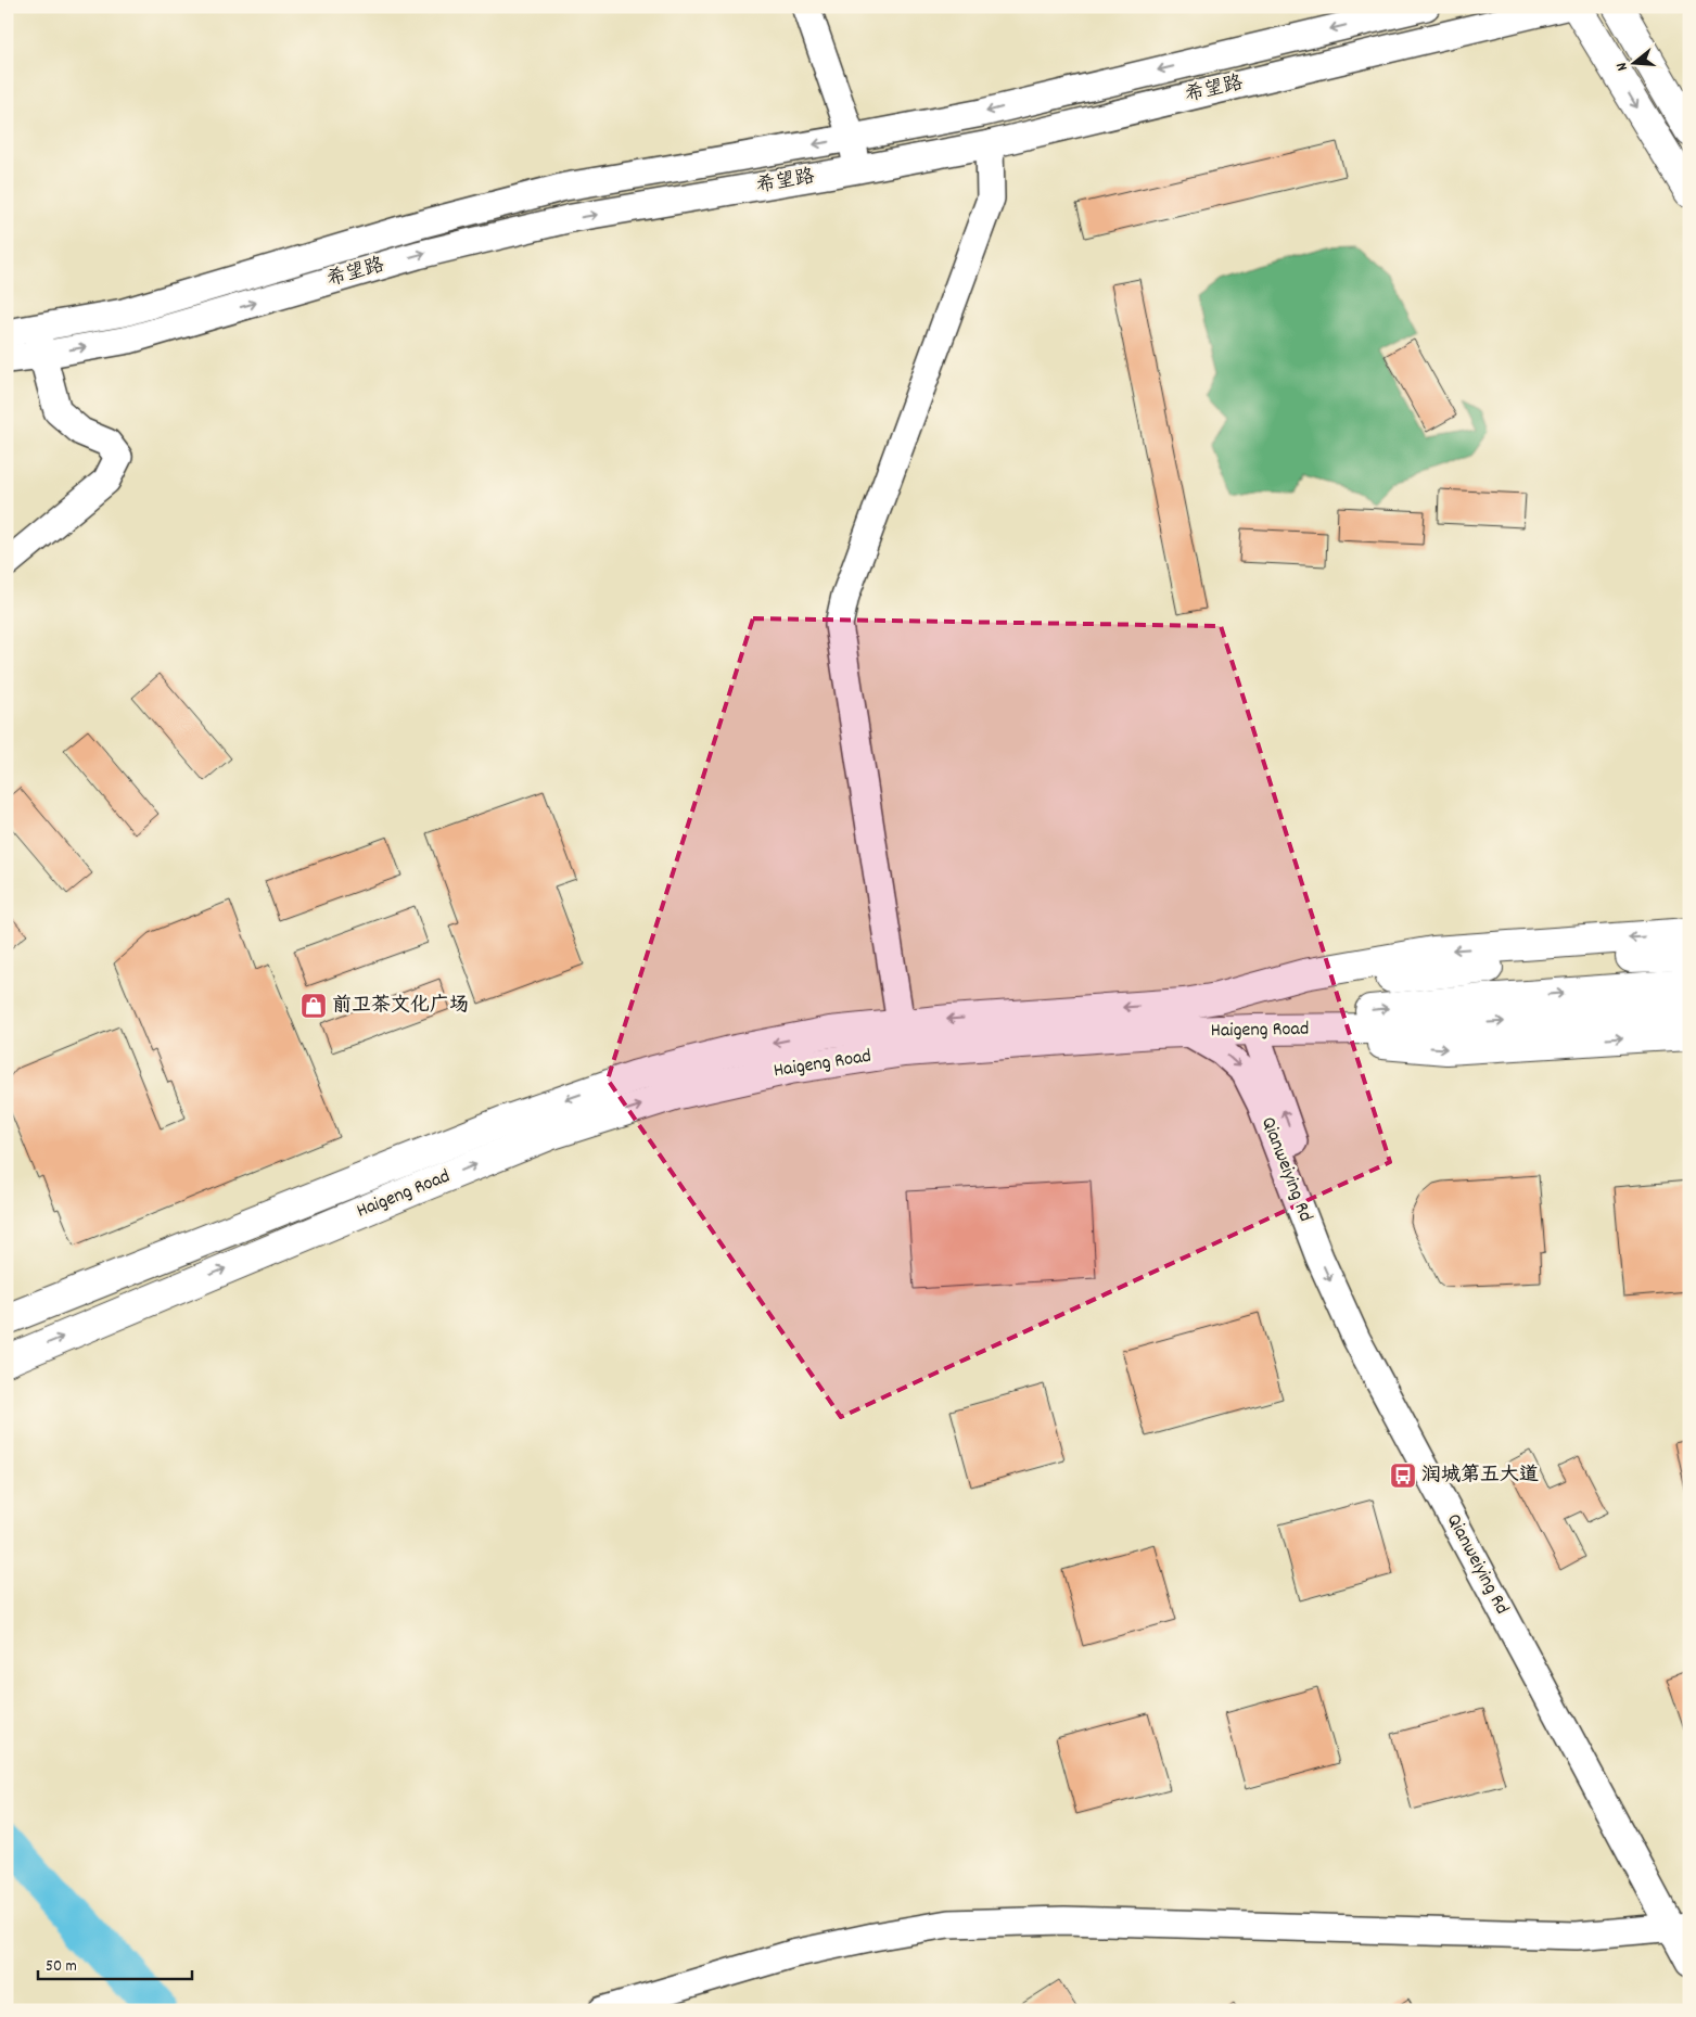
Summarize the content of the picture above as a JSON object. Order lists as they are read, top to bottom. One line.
{"streets":{"main road":["Haigeng Road"],"street":["希望路","Qianweiying Rd"]},"crossings":[["Haigeng Road","Qianweiying Rd"]],"places":{"shop":["前卫茶文化广场"],"bus stop":["润城第五大道"]},"scale_bar":"50 m","north":"left"}
